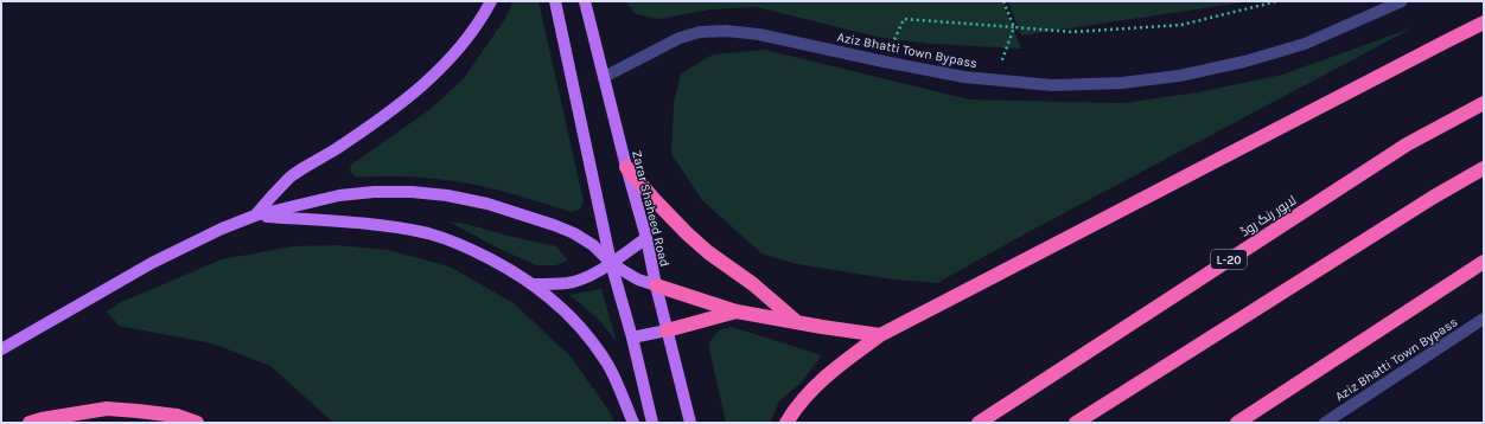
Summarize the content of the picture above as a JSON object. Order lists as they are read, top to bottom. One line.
{"streets":{"highway":["لاہور رنگ روڈ","L-20"],"main road":["Zarar Shaheed Road"],"street":["Aziz Bhatti Town Bypass"]},"crossings":[["Aziz Bhatti Town Bypass","Zarar Shaheed Road"]]}
